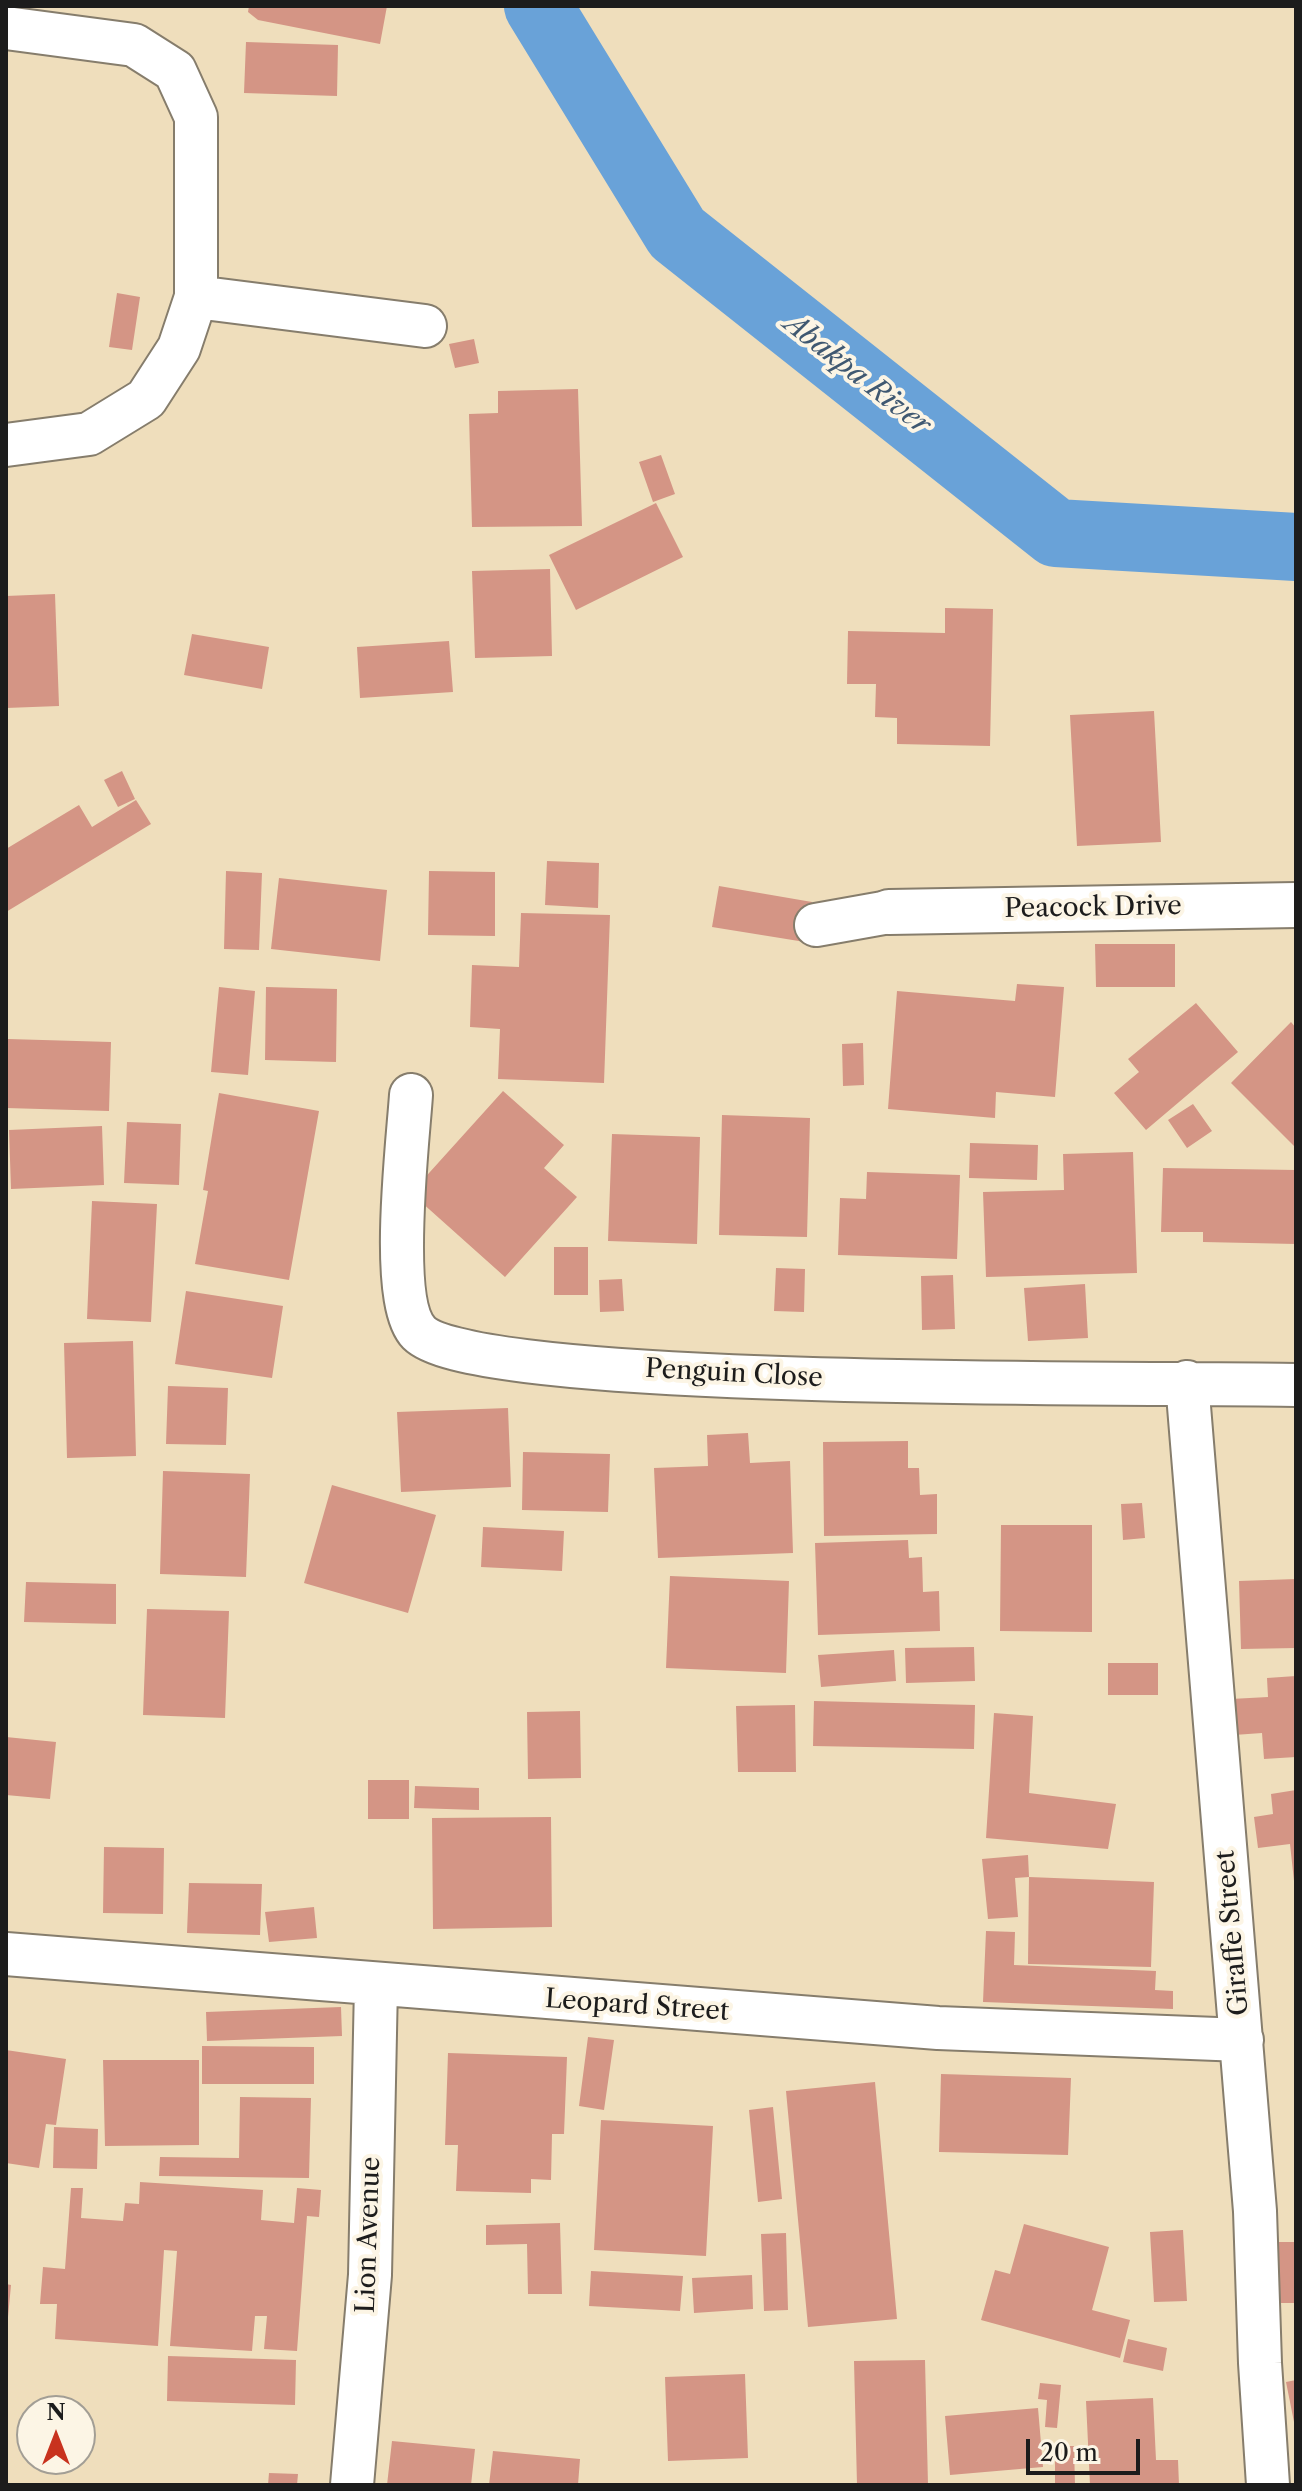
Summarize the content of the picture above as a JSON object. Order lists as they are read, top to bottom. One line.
{"streets":{"street":["Peacock Drive","Penguin Close","Giraffe Street","Leopard Street","Lion Avenue"]},"crossings":[["Penguin Close","Giraffe Street"],["Giraffe Street","Leopard Street"],["Leopard Street","Lion Avenue"]],"water":["Abakpa River"],"scale_bar":"20 m","north":"top"}
